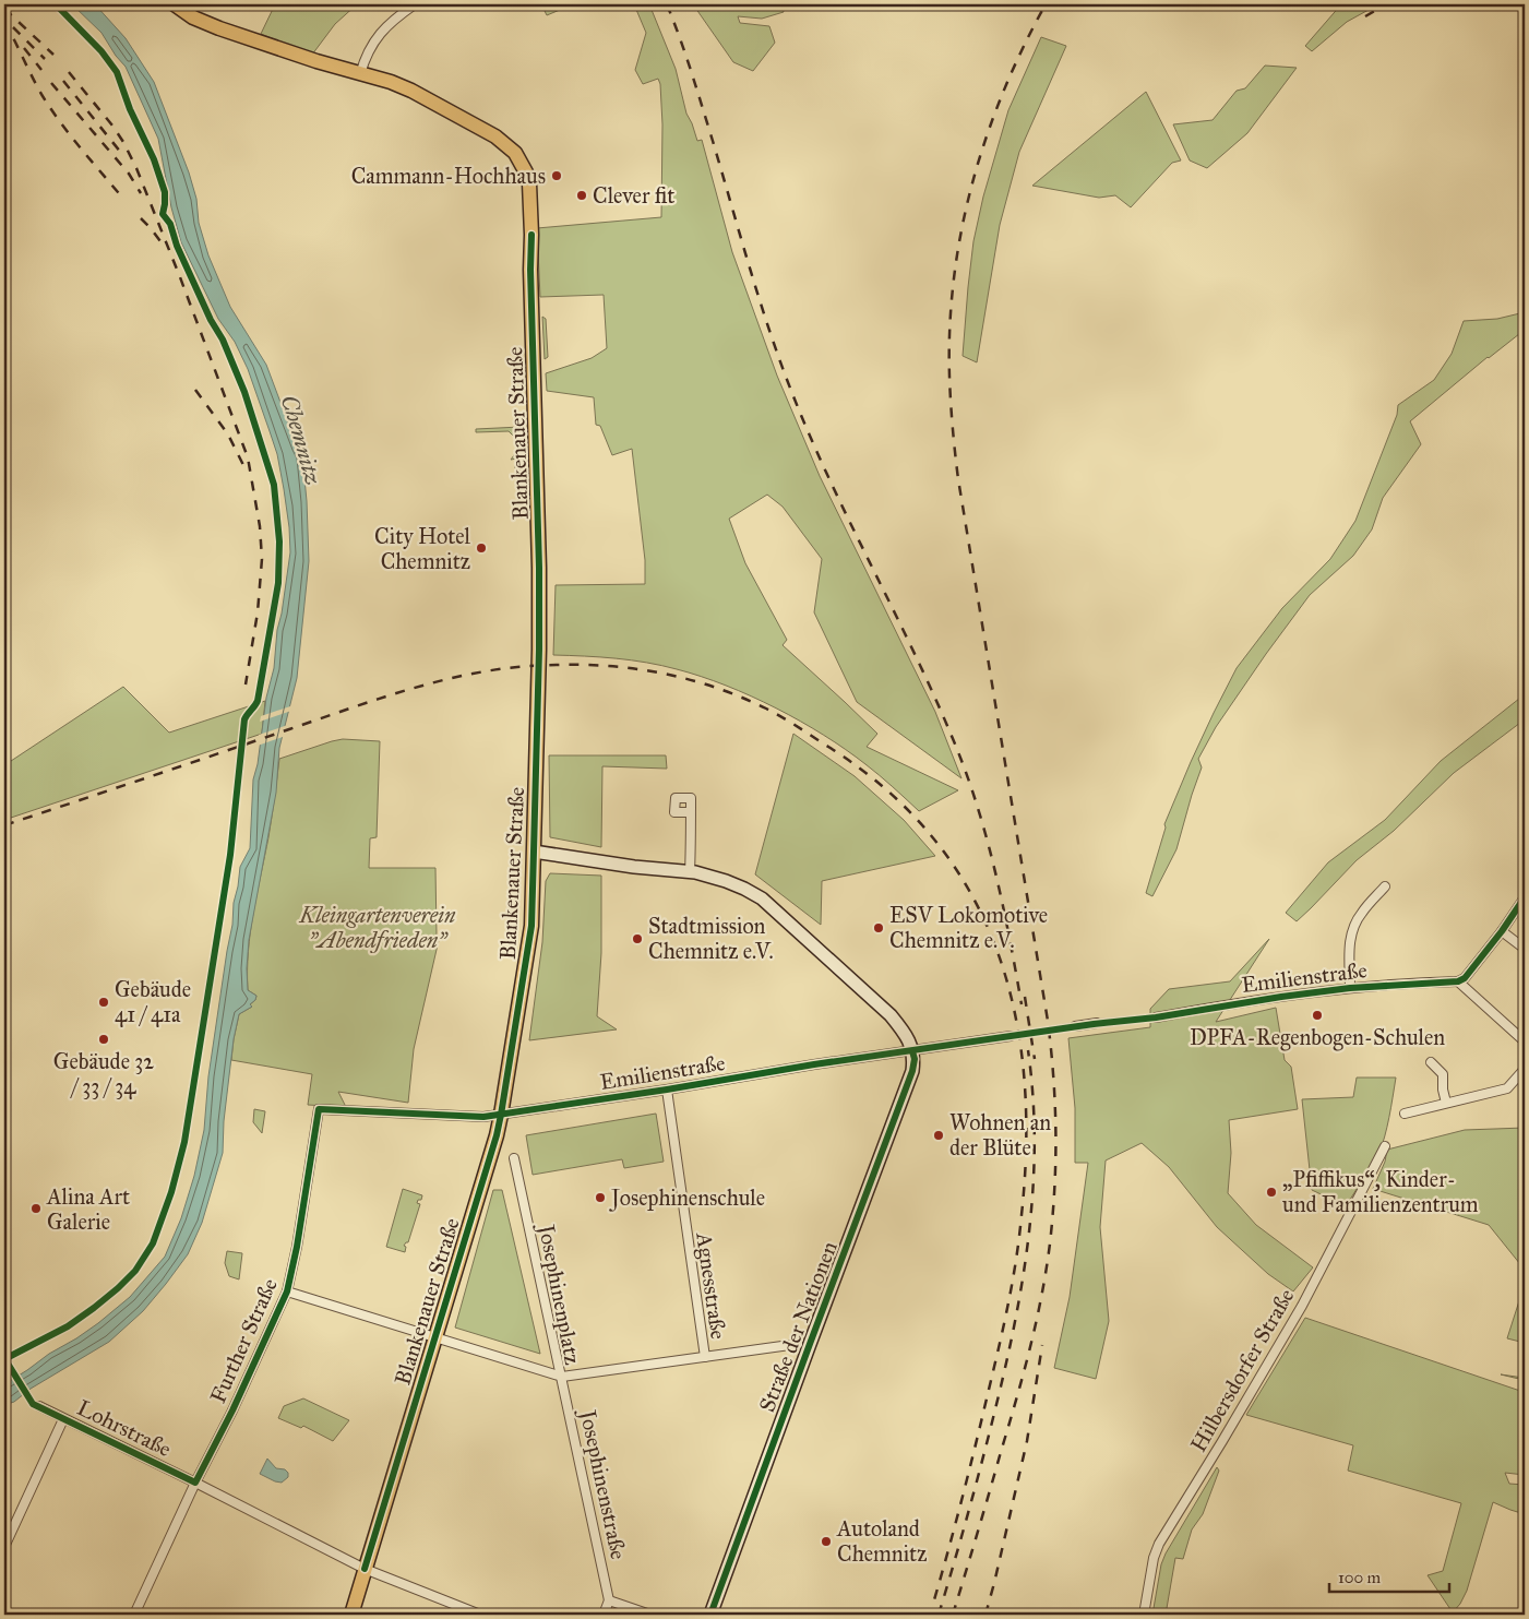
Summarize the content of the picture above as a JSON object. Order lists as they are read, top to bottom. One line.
{"streets":{"main road":["Blankenauer Straße","Straße der Nationen"],"street":["Emilienstraße","Agnesstraße","Josephinenplatz","Further Straße","Hilbersdorfer Straße","Lohrstraße","Josephinenstraße"]},"crossings":[["Blankenauer Straße","Emilienstraße"],["Blankenauer Straße","Josephinenplatz"],["Blankenauer Straße","Lohrstraße"],["Emilienstraße","Agnesstraße"],["Emilienstraße","Straße der Nationen"],["Emilienstraße","Further Straße"],["Josephinenplatz","Further Straße"],["Josephinenplatz","Josephinenstraße"],["Further Straße","Lohrstraße"]],"water":["Chemnitz"],"parks":["Kleingartenverein \"Abendfrieden\""],"places":["Cammann-Hochhaus","Clever fit","City Hotel Chemnitz","ESV Lokomotive Chemnitz e.V.","Stadtmission Chemnitz e.V.","Gebäude 41 / 41a","DPFA-Regenbogen-Schulen","Gebäude 32 / 33 / 34","Wohnen an der Blüte","„Pfiffikus“, Kinder- und Familienzentrum","Josephinenschule","Alina Art Galerie","Autoland Chemnitz"],"scale_bar":"100 m"}
